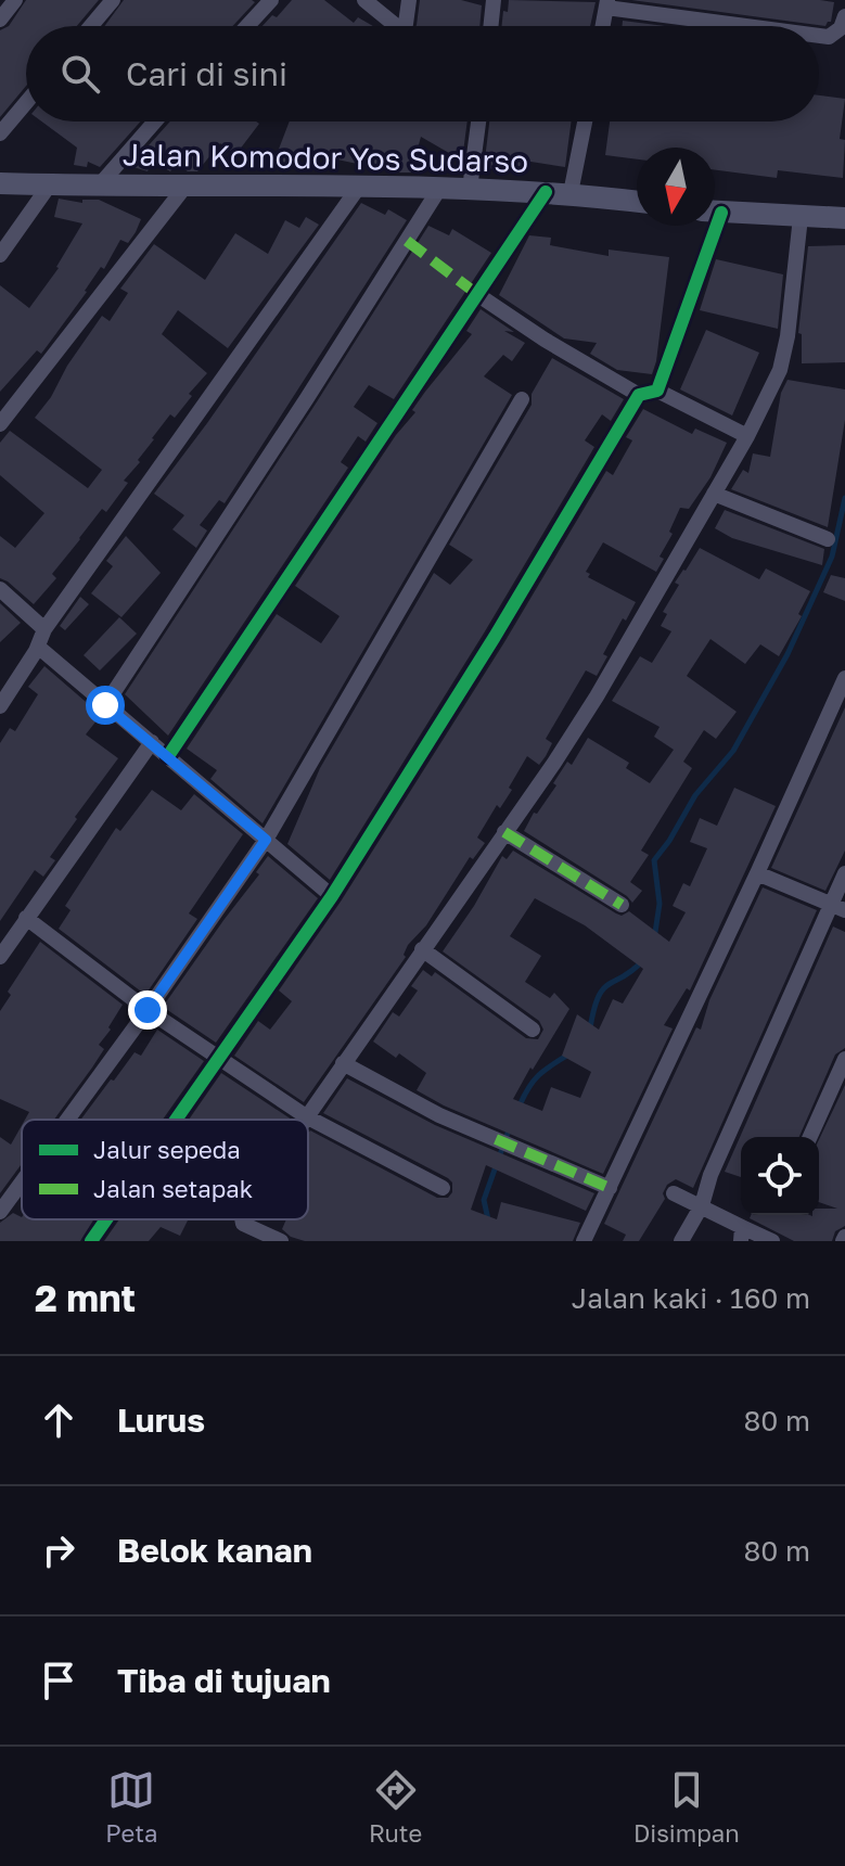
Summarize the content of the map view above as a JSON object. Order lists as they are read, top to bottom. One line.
{"streets":{"street":["Jalan Komodor Yos Sudarso"]},"legend":["Jalur sepeda","Jalan setapak"],"north":"bottom","page":{"search":"Cari di sini","heading":["2 mnt","Jalan kaki · 160 m"],"list":[["Lurus","80 m"],["Belok kanan","80 m"],"Tiba di tujuan"],"nav":["Peta","Rute","Disimpan"]}}
